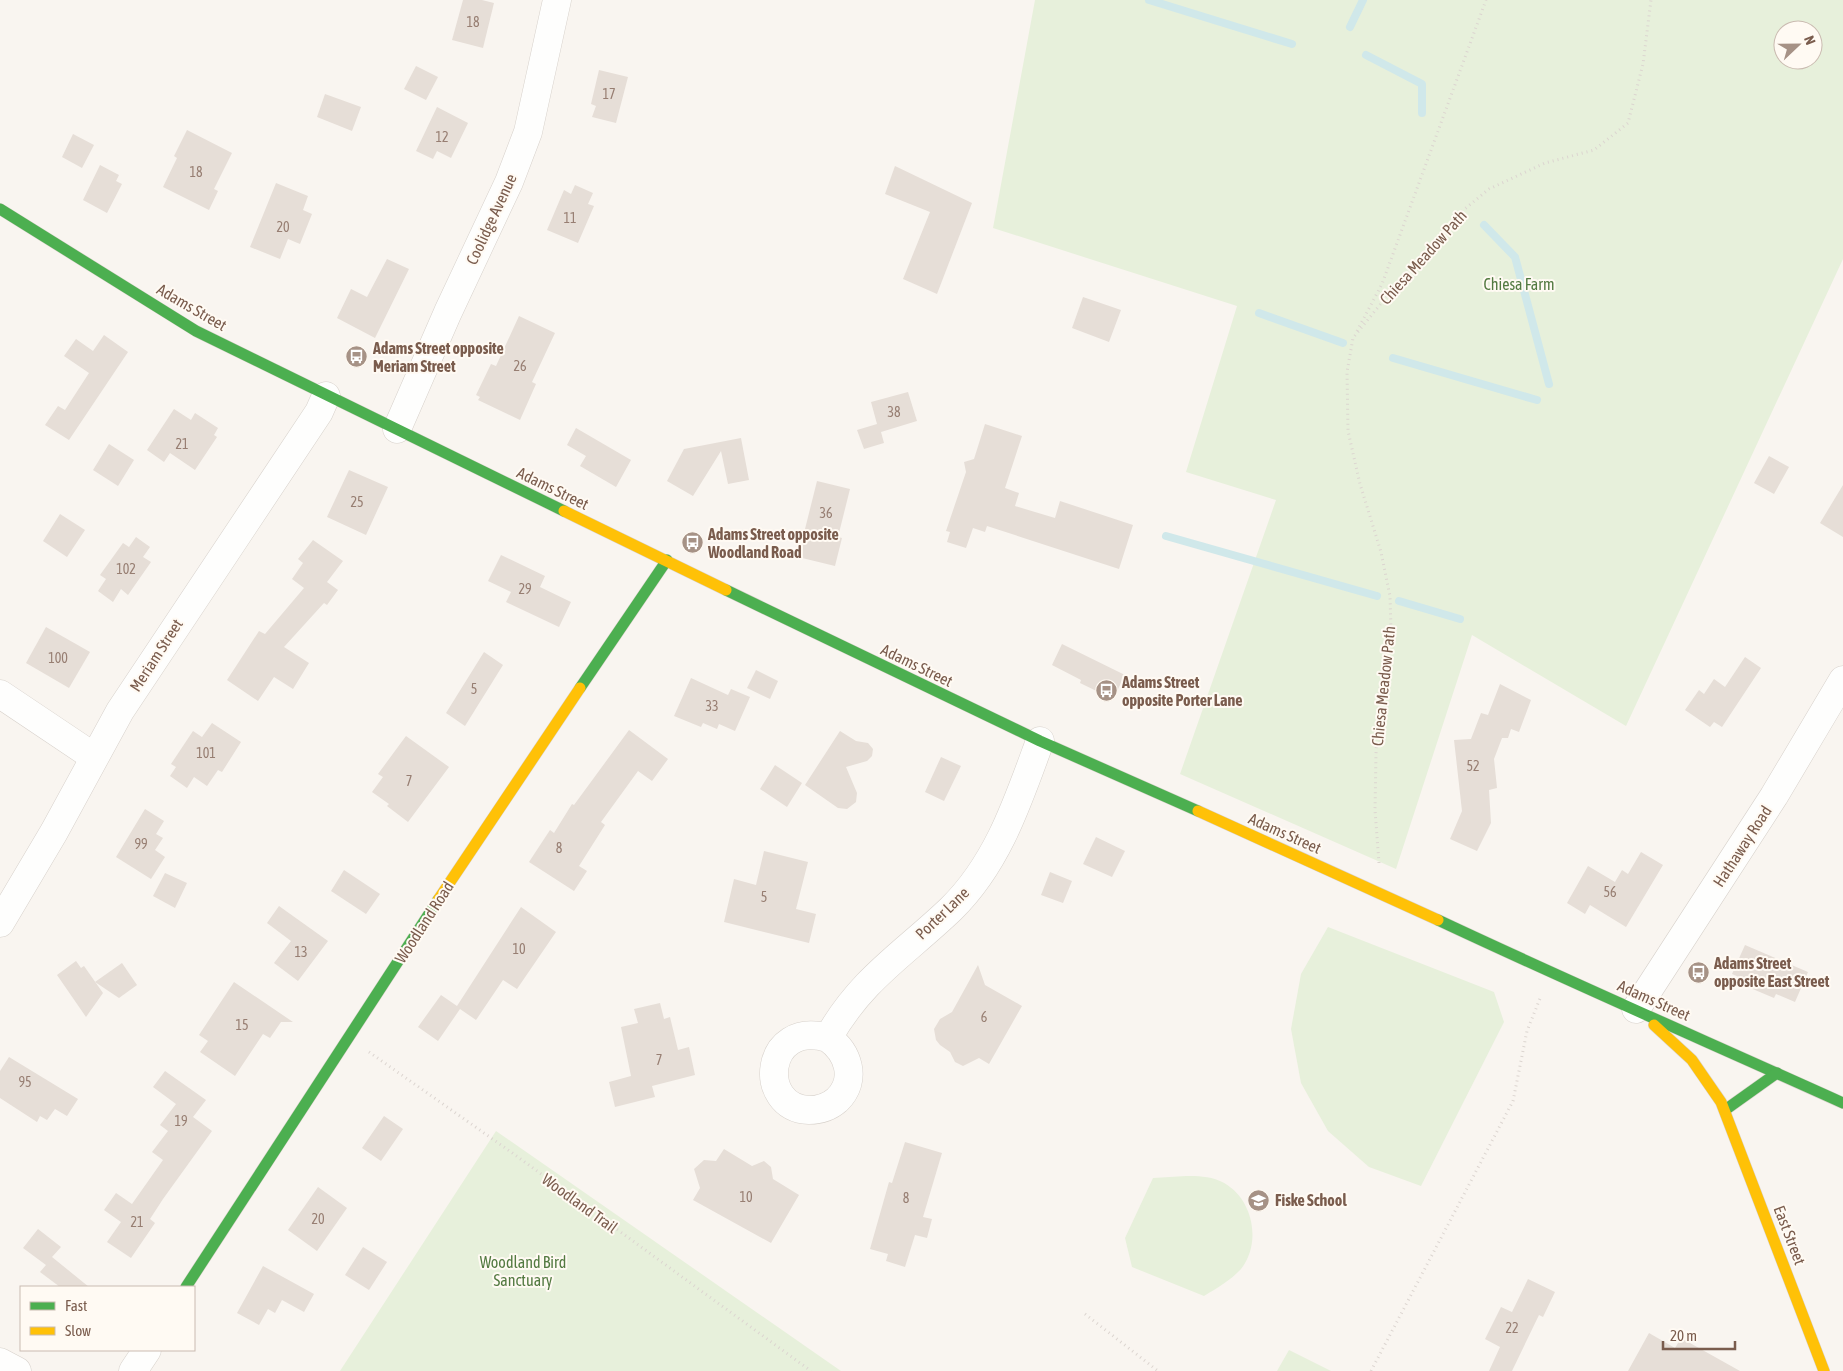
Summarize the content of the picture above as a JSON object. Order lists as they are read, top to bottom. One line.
{"streets":{"main road":["Adams Street","Woodland Road","East Street"],"street":["Coolidge Avenue","Meriam Street","Hathaway Road","Porter Lane"],"path":["Chiesa Meadow Path","Woodland Trail"]},"crossings":[["Coolidge Avenue","Adams Street"],["Chiesa Meadow Path","Adams Street"],["Adams Street","Meriam Street"],["Adams Street","Hathaway Road"],["Adams Street","Porter Lane"],["Adams Street","Woodland Road"],["Adams Street","East Street"],["Hathaway Road","East Street"],["Woodland Road","Woodland Trail"]],"parks":["Chiesa Farm","Woodland Bird Sanctuary"],"places":{"bus stop":["Adams Street opposite Meriam Street","Adams Street opposite Woodland Road","Adams Street opposite Porter Lane","Adams Street opposite East Street"],"school or university":["Fiske School"]},"house_numbers":["18","17","12","18","11","20","26","38","21","25","36","102","29","100","5","33","101","52","7","99","8","56","5","10","13","6","15","7","95","19","10","8","20","21","22"],"legend":["Fast","Slow"],"scale_bar":"20 m","north":"right"}
